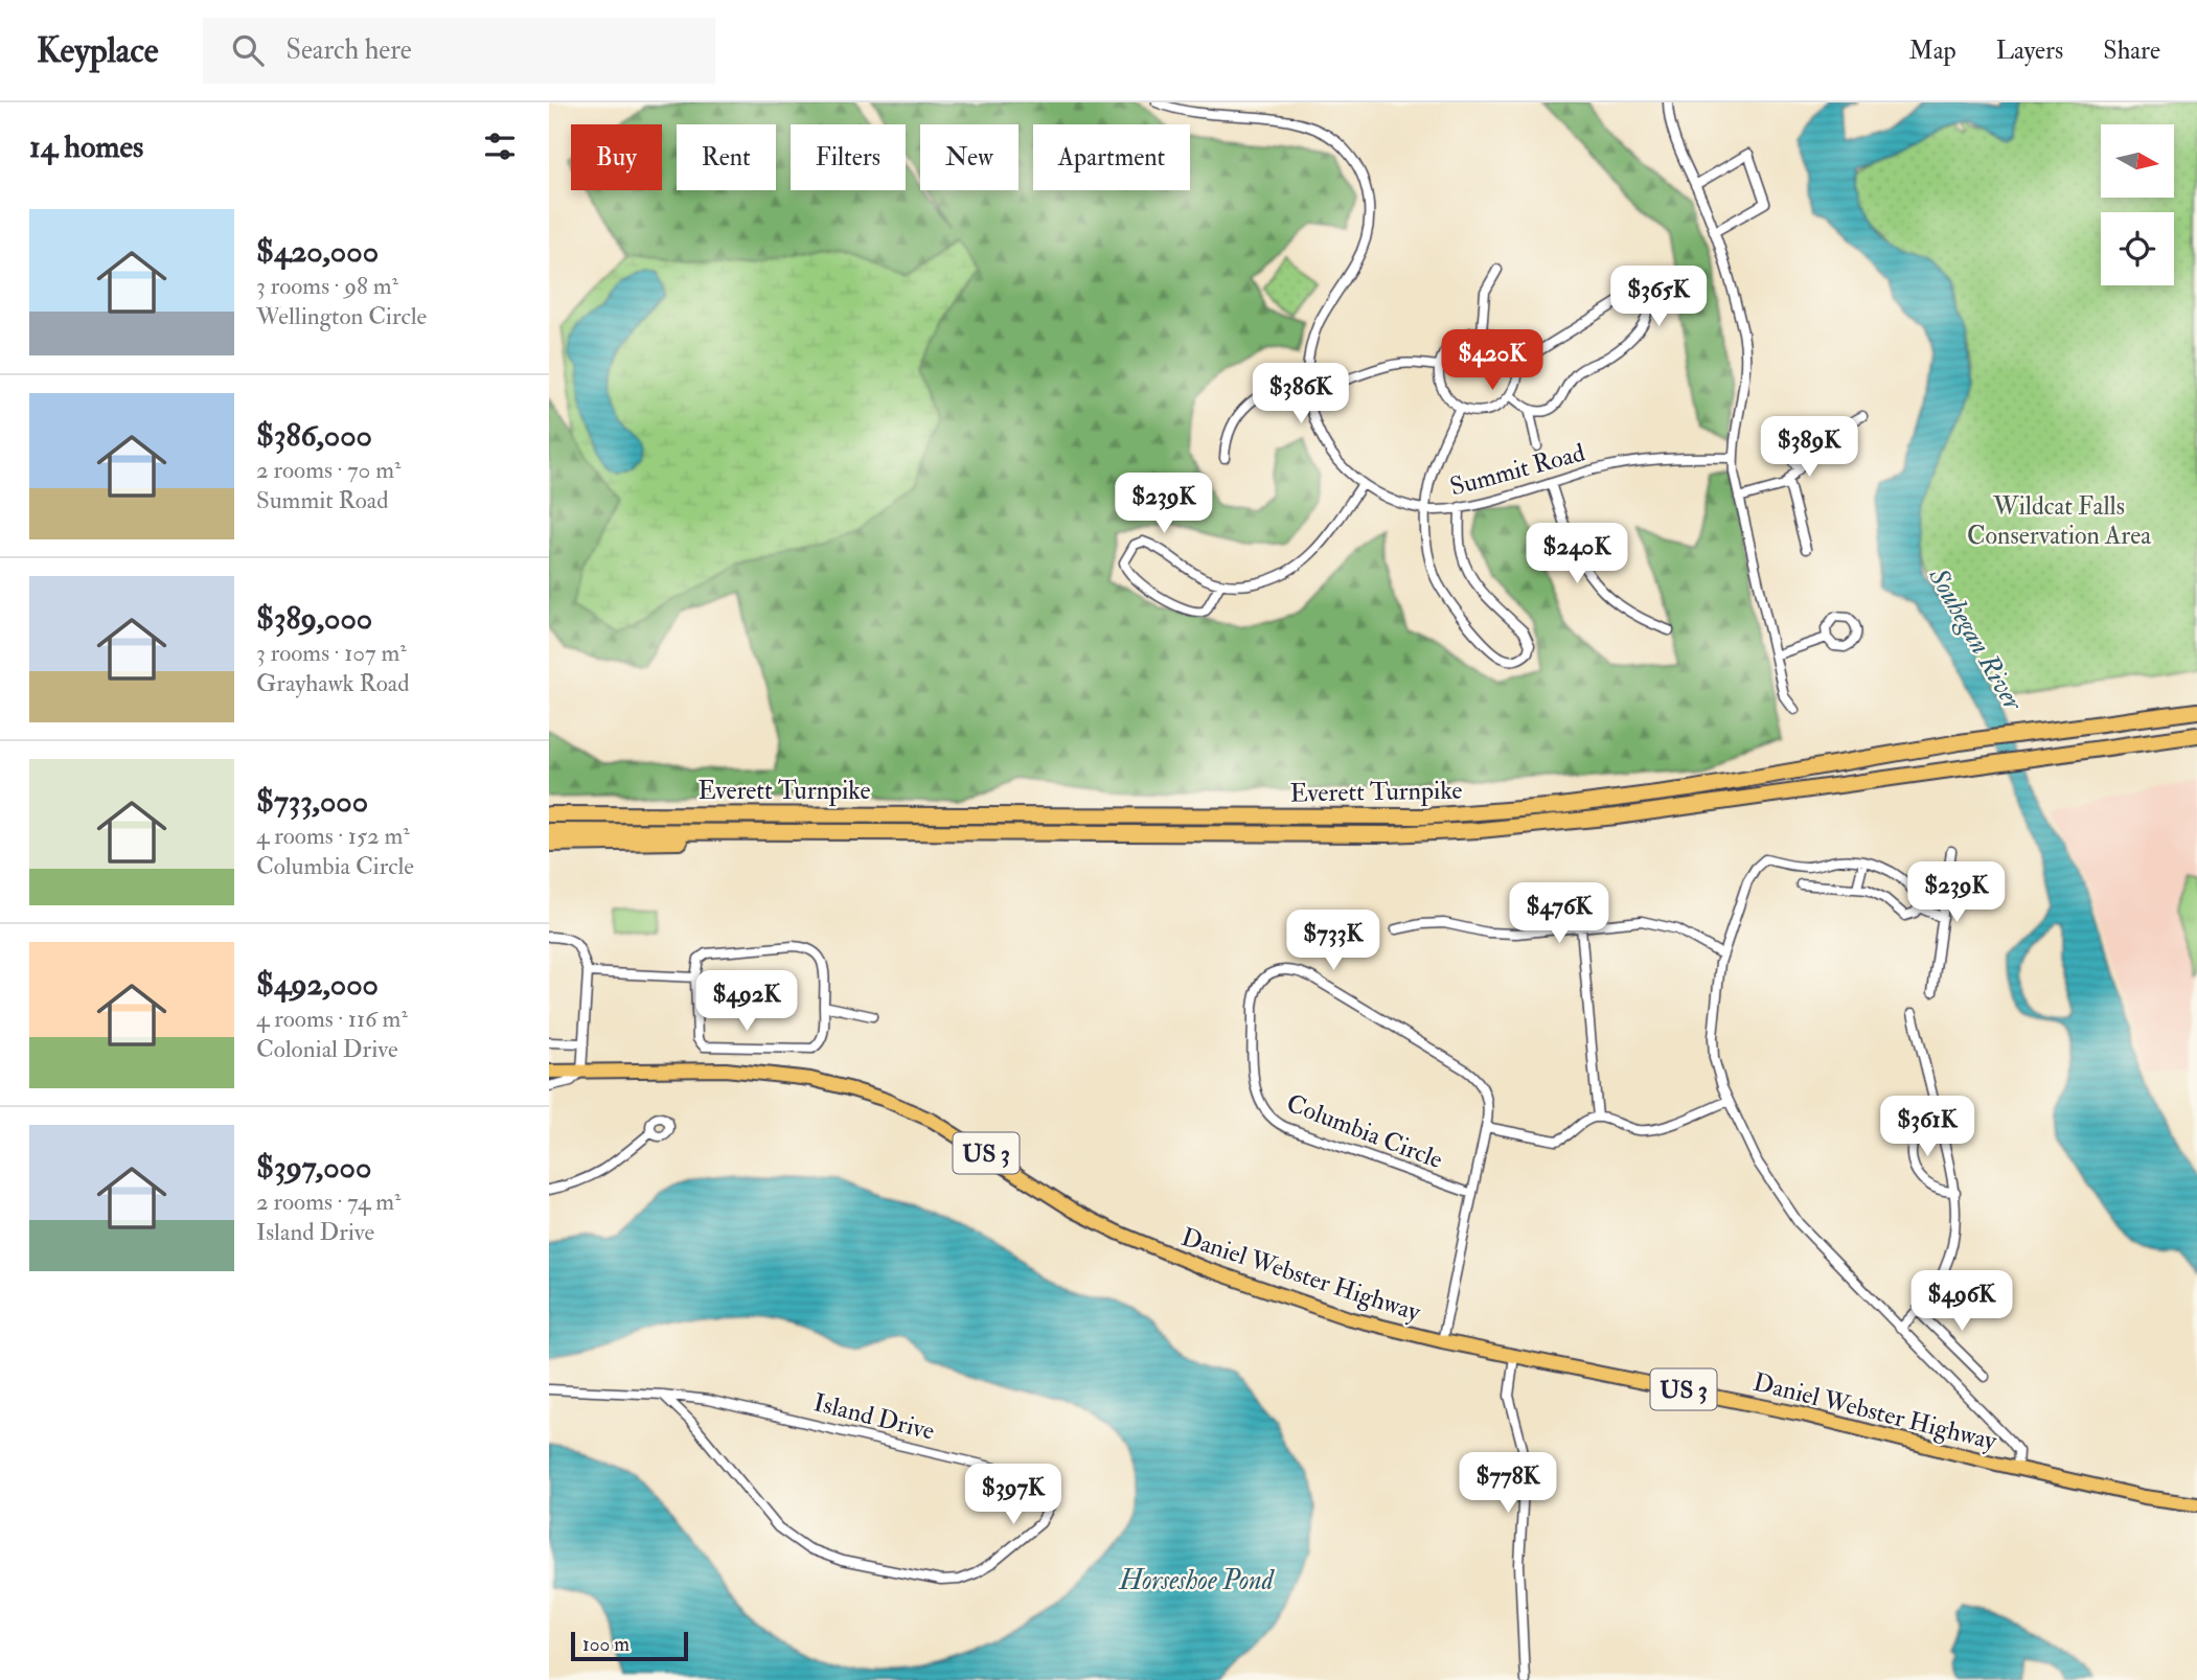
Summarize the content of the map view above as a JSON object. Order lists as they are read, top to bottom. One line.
{"streets":{"highway":["Everett Turnpike"],"main road":["US 3","Daniel Webster Highway"],"street":["Summit Road","Columbia Circle","Island Drive"]},"crossings":[["Columbia Circle","Daniel Webster Highway"]],"water":["Souhegan River","Horseshoe Pond"],"parks":["Wildcat Falls Conservation Area"],"scale_bar":"100 m","north":"right","page":{"header":"Keyplace","search":"Search here","nav":["Map","Layers","Share"],"heading":"14 homes","chip":["Buy","Rent","Filters","New","Apartment"],"list":[{"name":"$420,000","note":"3 rooms · 98 m² · Wellington Circle"},{"name":"$386,000","note":"2 rooms · 70 m² · Summit Road"},{"name":"$389,000","note":"3 rooms · 107 m² · Grayhawk Road"},{"name":"$733,000","note":"4 rooms · 152 m² · Columbia Circle"},{"name":"$492,000","note":"4 rooms · 116 m² · Colonial Drive"},{"name":"$397,000","note":"2 rooms · 74 m² · Island Drive"}],"price":["$365K","$420K","$386K","$389K","$239K","$240K","$239K","$476K","$733K","$492K","$361K","$496K","$778K","$397K"],"scale":"100 m"}}
